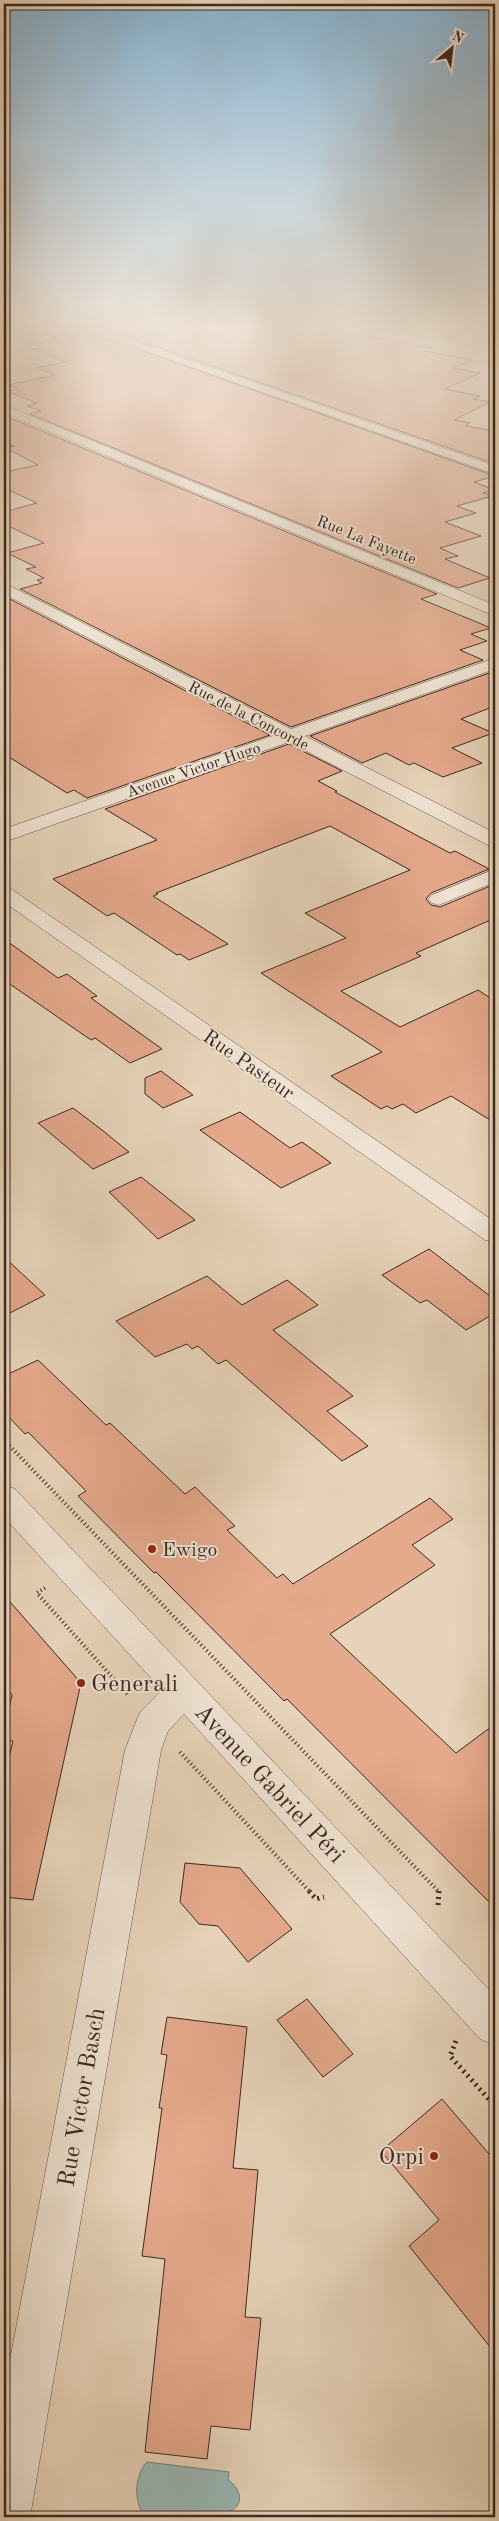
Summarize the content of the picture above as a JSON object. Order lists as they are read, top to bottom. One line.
{"streets":{"street":["Rue La Fayette","Rue de la Concorde","Avenue Victor Hugo","Rue Pasteur","Avenue Gabriel Péri","Rue Victor Basch"]},"crossings":[["Rue de la Concorde","Avenue Victor Hugo"],["Avenue Gabriel Péri","Rue Victor Basch"]],"places":["Ewigo","Generali","Orpi"],"north":"top right"}
